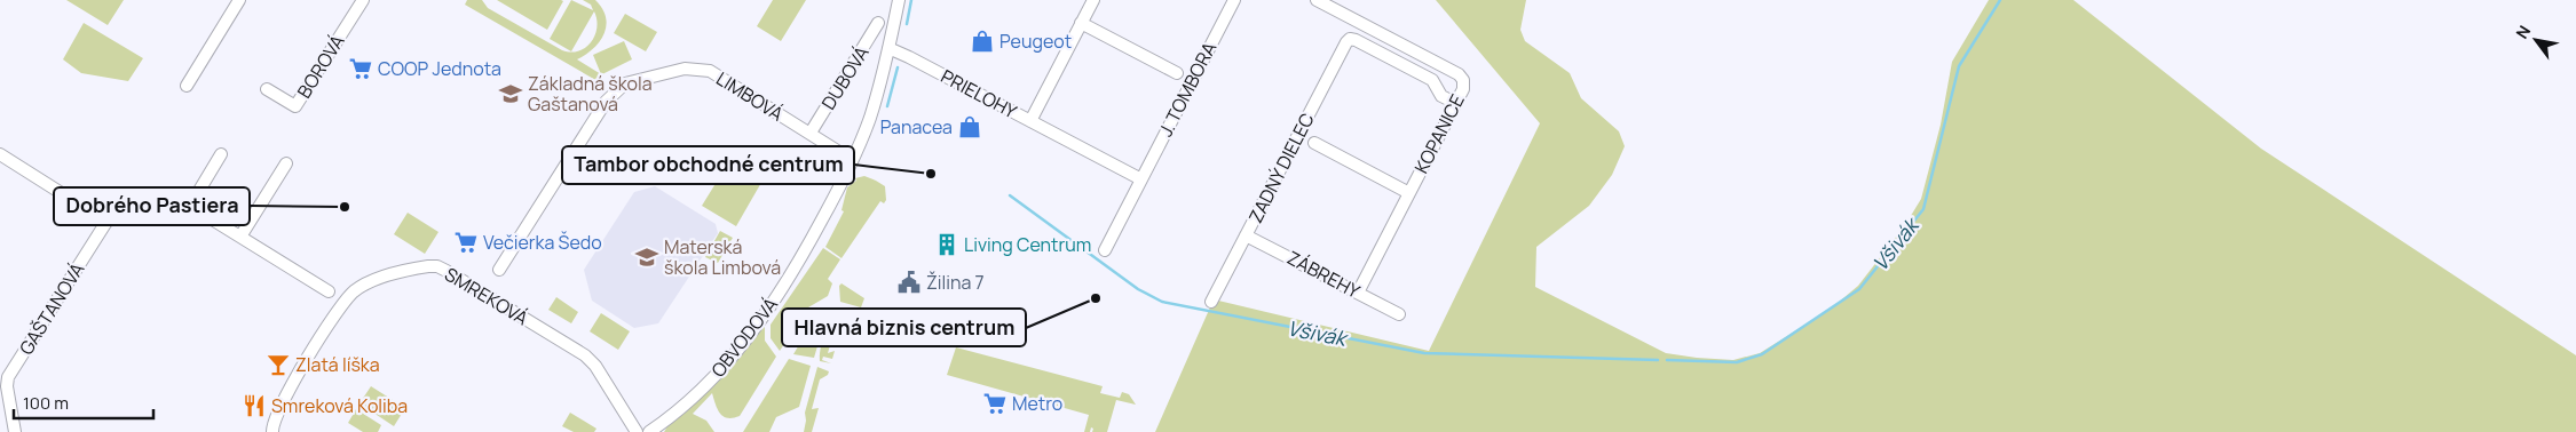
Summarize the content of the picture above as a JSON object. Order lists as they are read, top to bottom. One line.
{"streets":{"street":["BOROVÁ","DUBOVÁ","J. TOMBORA","PRIELOHY","LIMBOVÁ","KOPANICE","ZADNÝ DIELEC","ZÁBREHY","SMREKOVÁ","GAŠTANOVÁ","OBVODOVÁ"]},"crossings":[["DUBOVÁ","LIMBOVÁ"],["PRIELOHY","OBVODOVÁ"],["LIMBOVÁ","OBVODOVÁ"],["KOPANICE","ZADNÝ DIELEC"],["KOPANICE","ZÁBREHY"],["ZADNÝ DIELEC","ZÁBREHY"]],"water":["Všivák"],"places":{"shop":["Peugeot","Panacea"],"supermarket":["COOP Jednota","Večierka Šedo","Metro"],"school or university":["Základná škola Gaštanová","Materská škola Limbová"],"other":["Tambor obchodné centrum","Dobrého Pastiera","Hlavná biznis centrum"],"building":["Living Centrum"],"public building":["Žilina 7"],"bar":["Zlatá líška"],"restaurant":["Smreková Koliba"]},"scale_bar":"100 m","north":"top left"}
